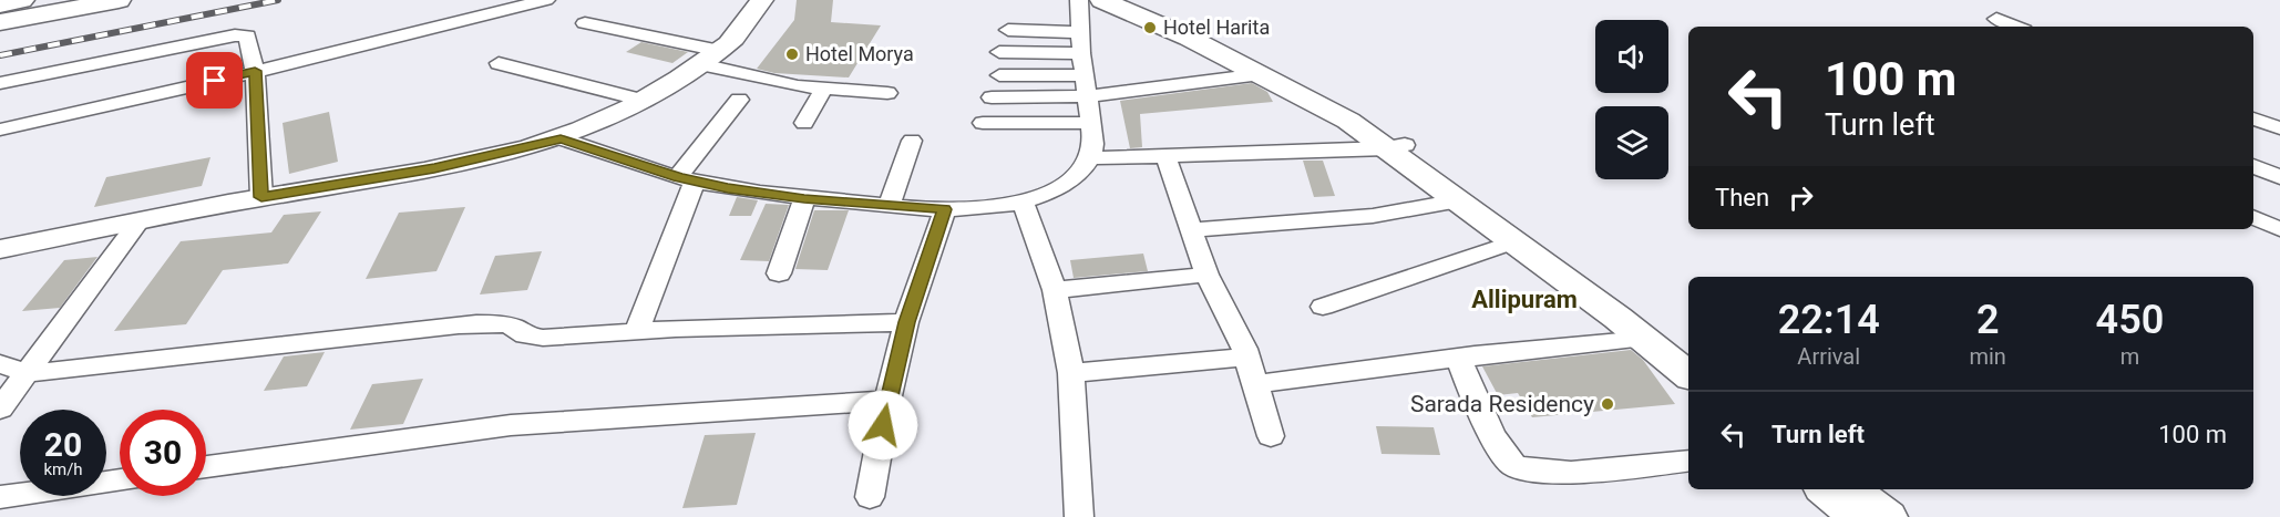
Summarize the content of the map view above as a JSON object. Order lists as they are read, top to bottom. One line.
{"districts":["Allipuram"],"places":["Hotel Harita","Hotel Morya","Sarada Residency"],"page":{"turn":["100 m","Turn left"],"then":"Then","eta":["22:14","Arrival","2","min","450","m"],"list":[{"name":"Turn left","value":"100 m"}],"speed":"20 km/h","limit":"30"}}
